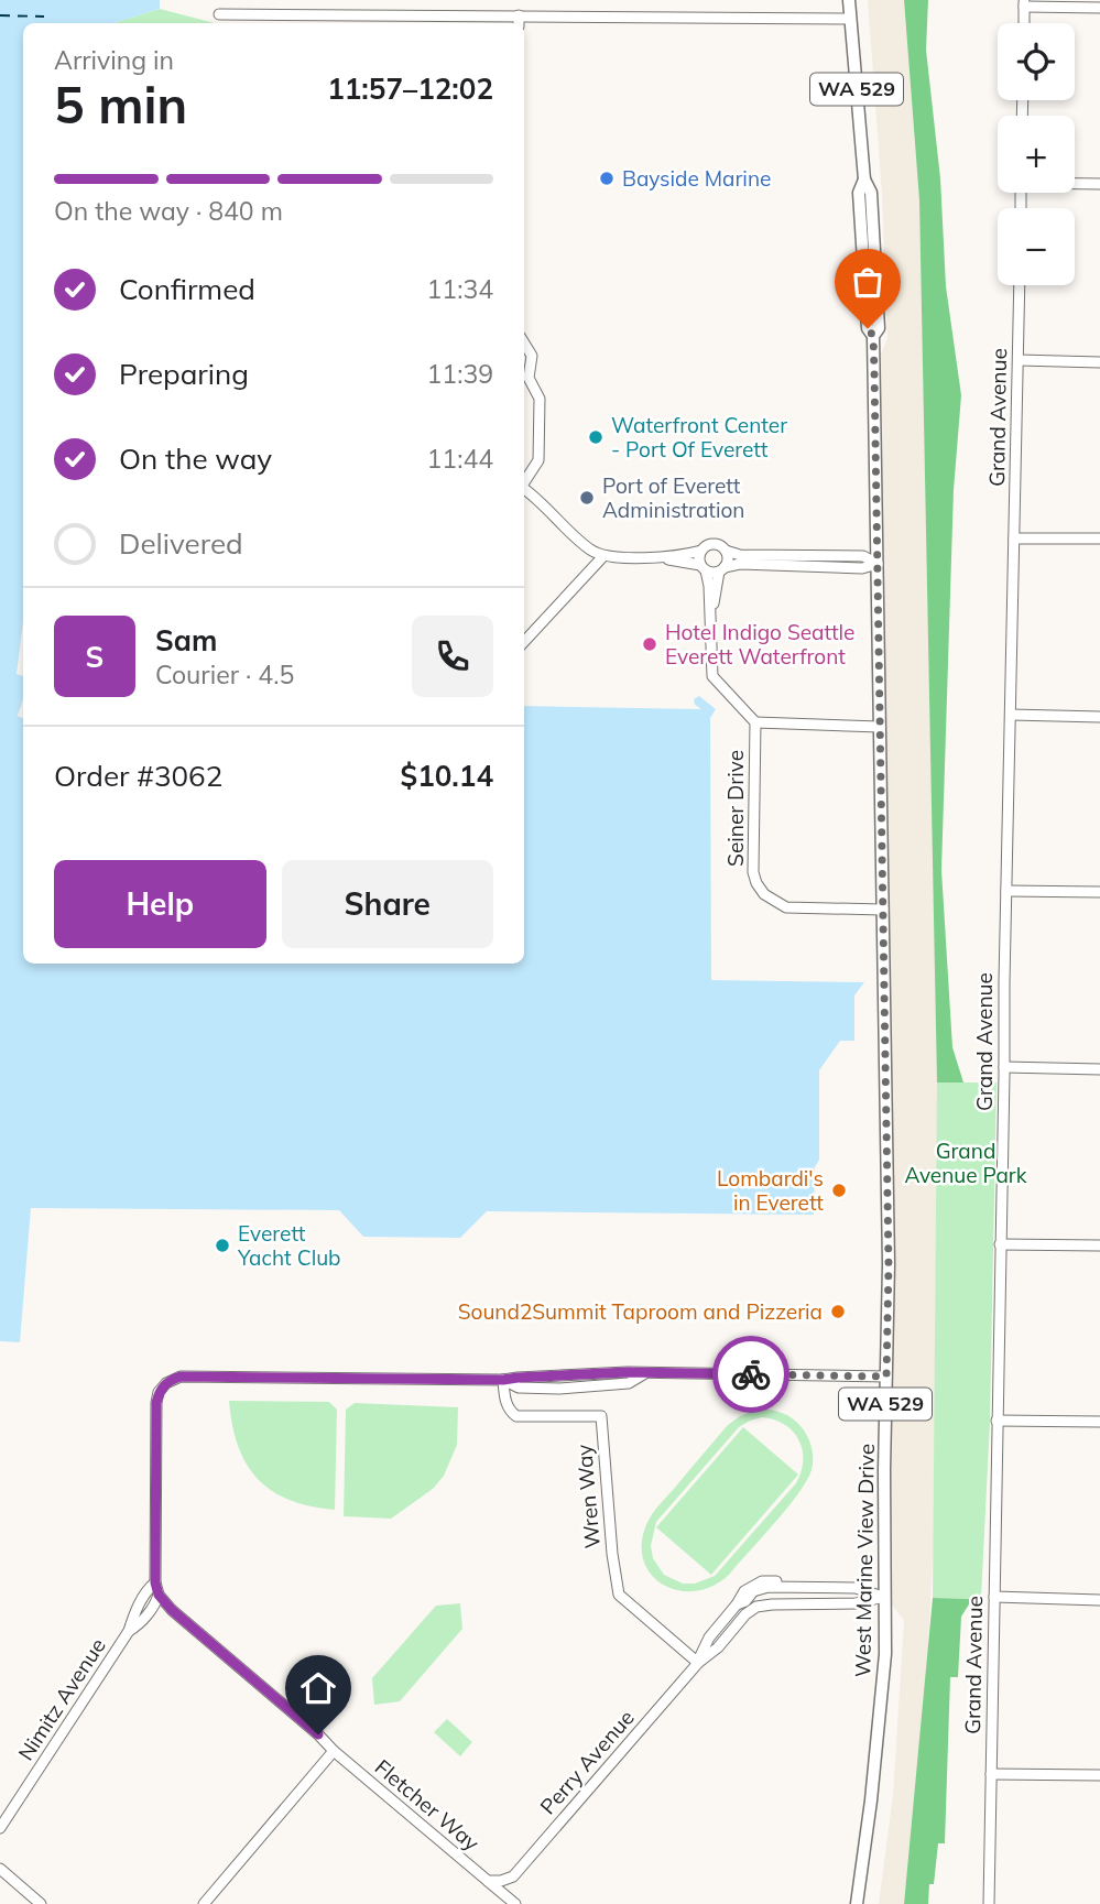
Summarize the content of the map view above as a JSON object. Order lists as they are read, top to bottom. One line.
{"streets":{"main road":["WA 529","West Marine View Drive"],"street":["Grand Avenue","Seiner Drive","Wren Way","Nimitz Avenue","Perry Avenue","Fletcher Way"]},"crossings":[["Seiner Drive","West Marine View Drive"],["Wren Way","Perry Avenue"],["Wren Way","Fletcher Way"],["West Marine View Drive","Fletcher Way"],["Nimitz Avenue","Fletcher Way"],["Perry Avenue","Fletcher Way"]],"parks":["Grand Avenue Park"],"places":["Bayside Marine","Waterfront Center - Port Of Everett","Port of Everett Administration","Hotel Indigo Seattle Everett Waterfront","Lombardi's in Everett","Everett Yacht Club","Sound2Summit Taproom and Pizzeria"],"page":{"map_buttons":["+","−"],"heading":["5 min","Arriving in","11:57–12:02"],"panel":["Sam","Courier · 4.5","Order #3062","$10.14"],"bar":"On the way · 840 m","list":[["Confirmed","11:34"],["Preparing","11:39"],["On the way","11:44"],"Delivered"],"round":"S","buttons":["Help","Share"]}}
